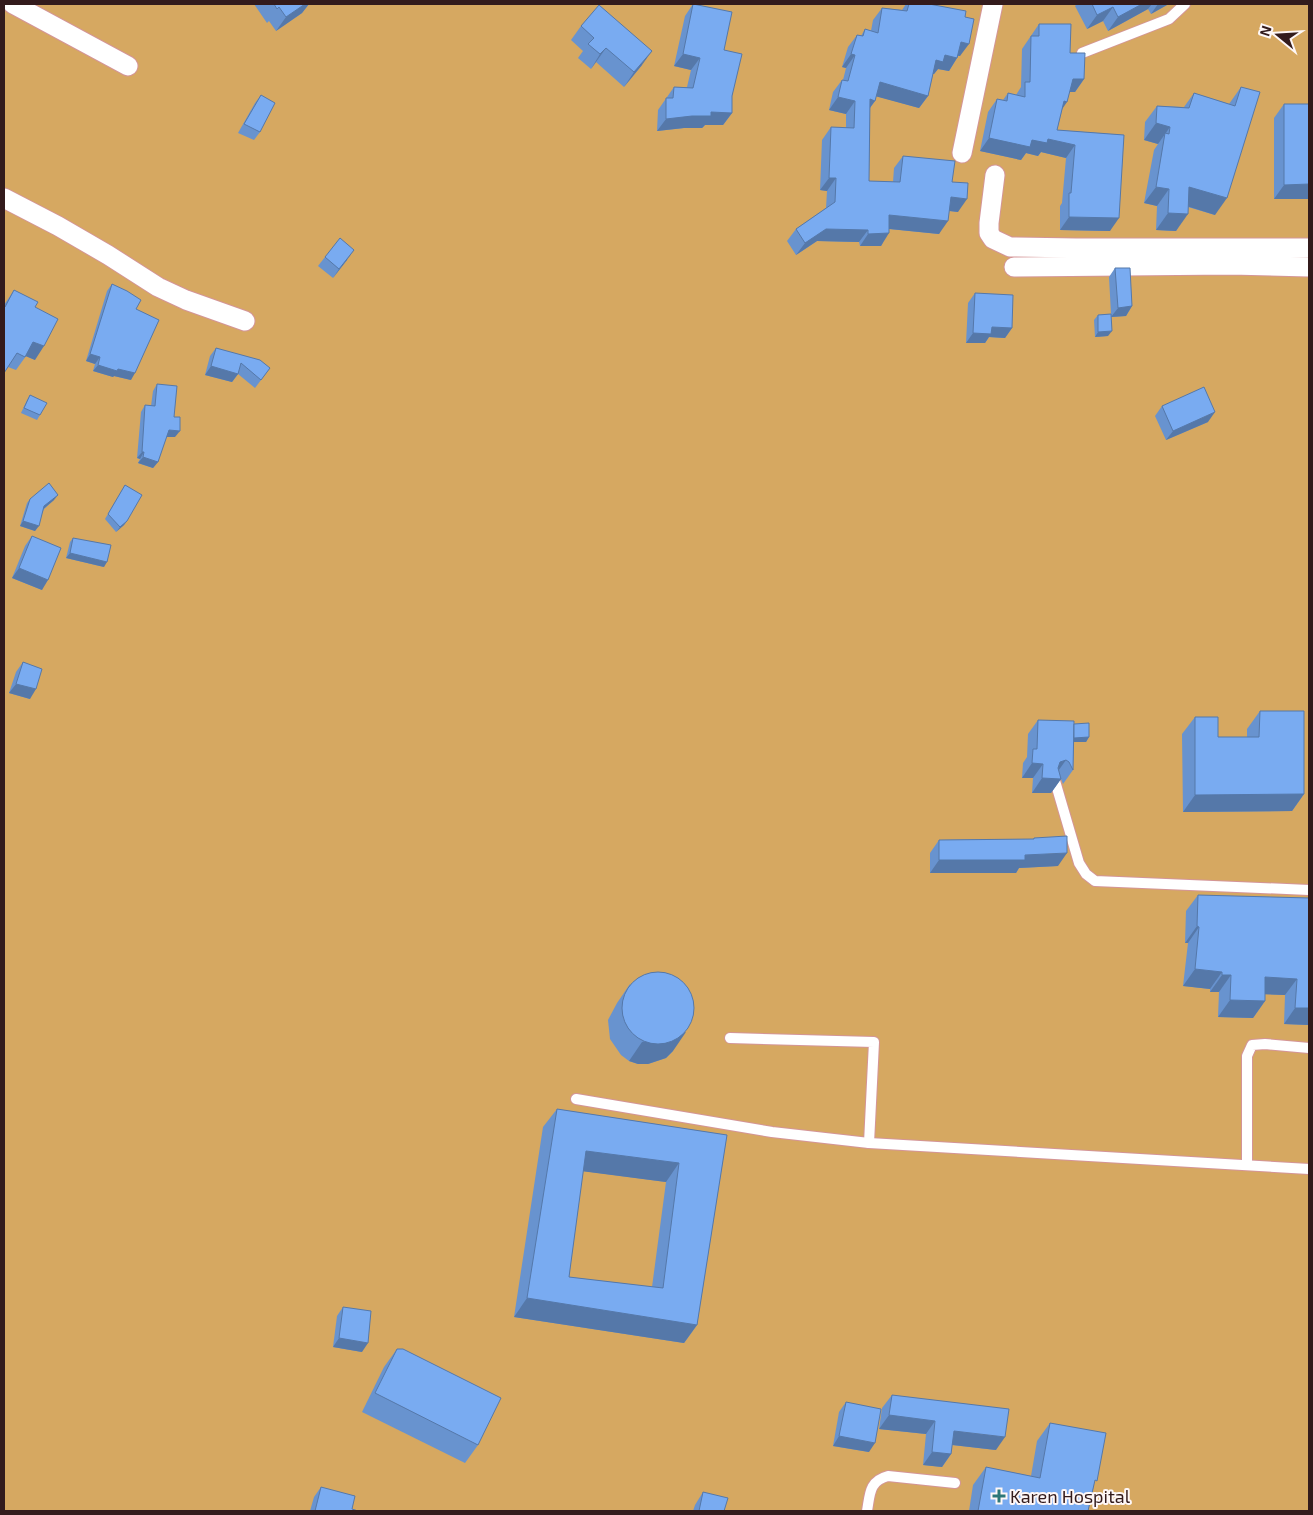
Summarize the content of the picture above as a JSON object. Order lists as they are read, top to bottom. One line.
{"places":{"health":["Karen Hospital"]},"north":"left"}
